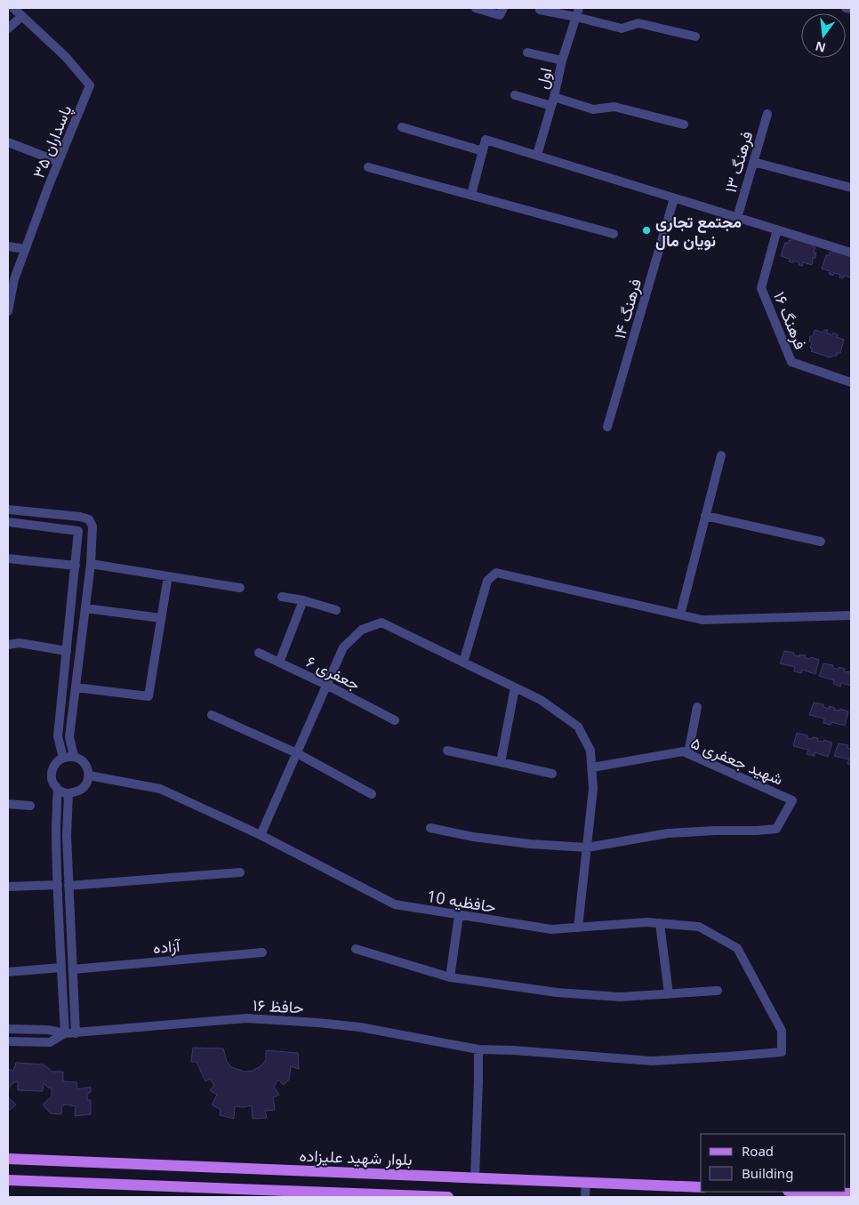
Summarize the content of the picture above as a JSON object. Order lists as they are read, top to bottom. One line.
{"streets":{"main road":["بلوار شهید علیزاده"],"street":["اول","پاسداران ۳۵","فرهنگ ۱۳","فرهنگ ۱۴","فرهنگ ۱۶","جعفری ۶","شهید جعفری ۵","حافظیه 10","آزاده","حافظ ۱۶"]},"crossings":[["حافظیه 10","حافظ ۱۶"]],"places":["مجتمع تجاری نویان مال"],"legend":["Road","Building"],"north":"bottom"}
